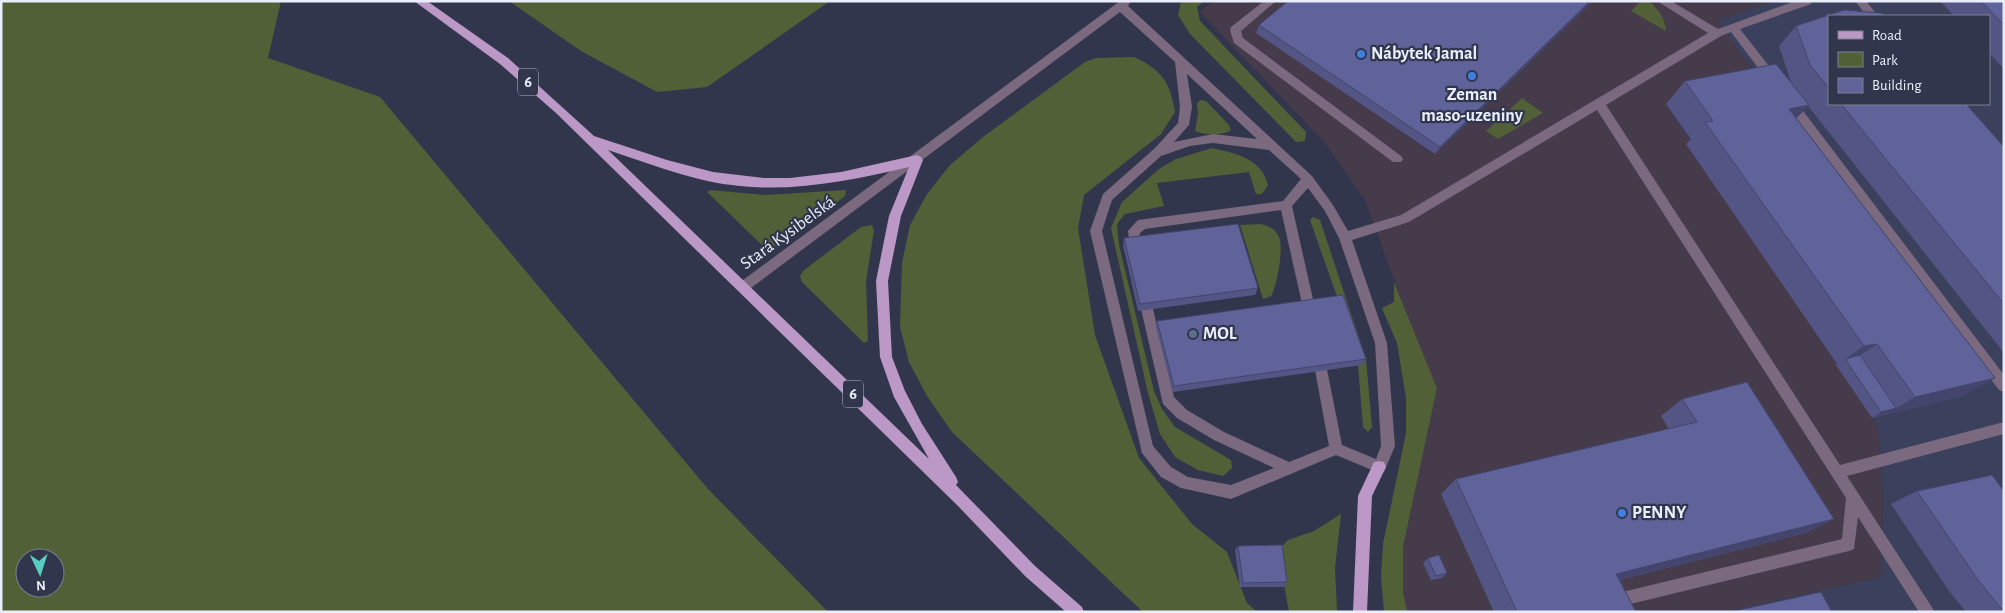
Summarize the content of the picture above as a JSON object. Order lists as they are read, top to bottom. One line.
{"streets":{"main road":["6","Stará Kysibelská"]},"crossings":[["6","Stará Kysibelská"]],"places":["Nábytek Jamal","Zeman maso-uzeniny","MOL","PENNY"],"legend":["Road","Park","Building"],"north":"bottom"}
